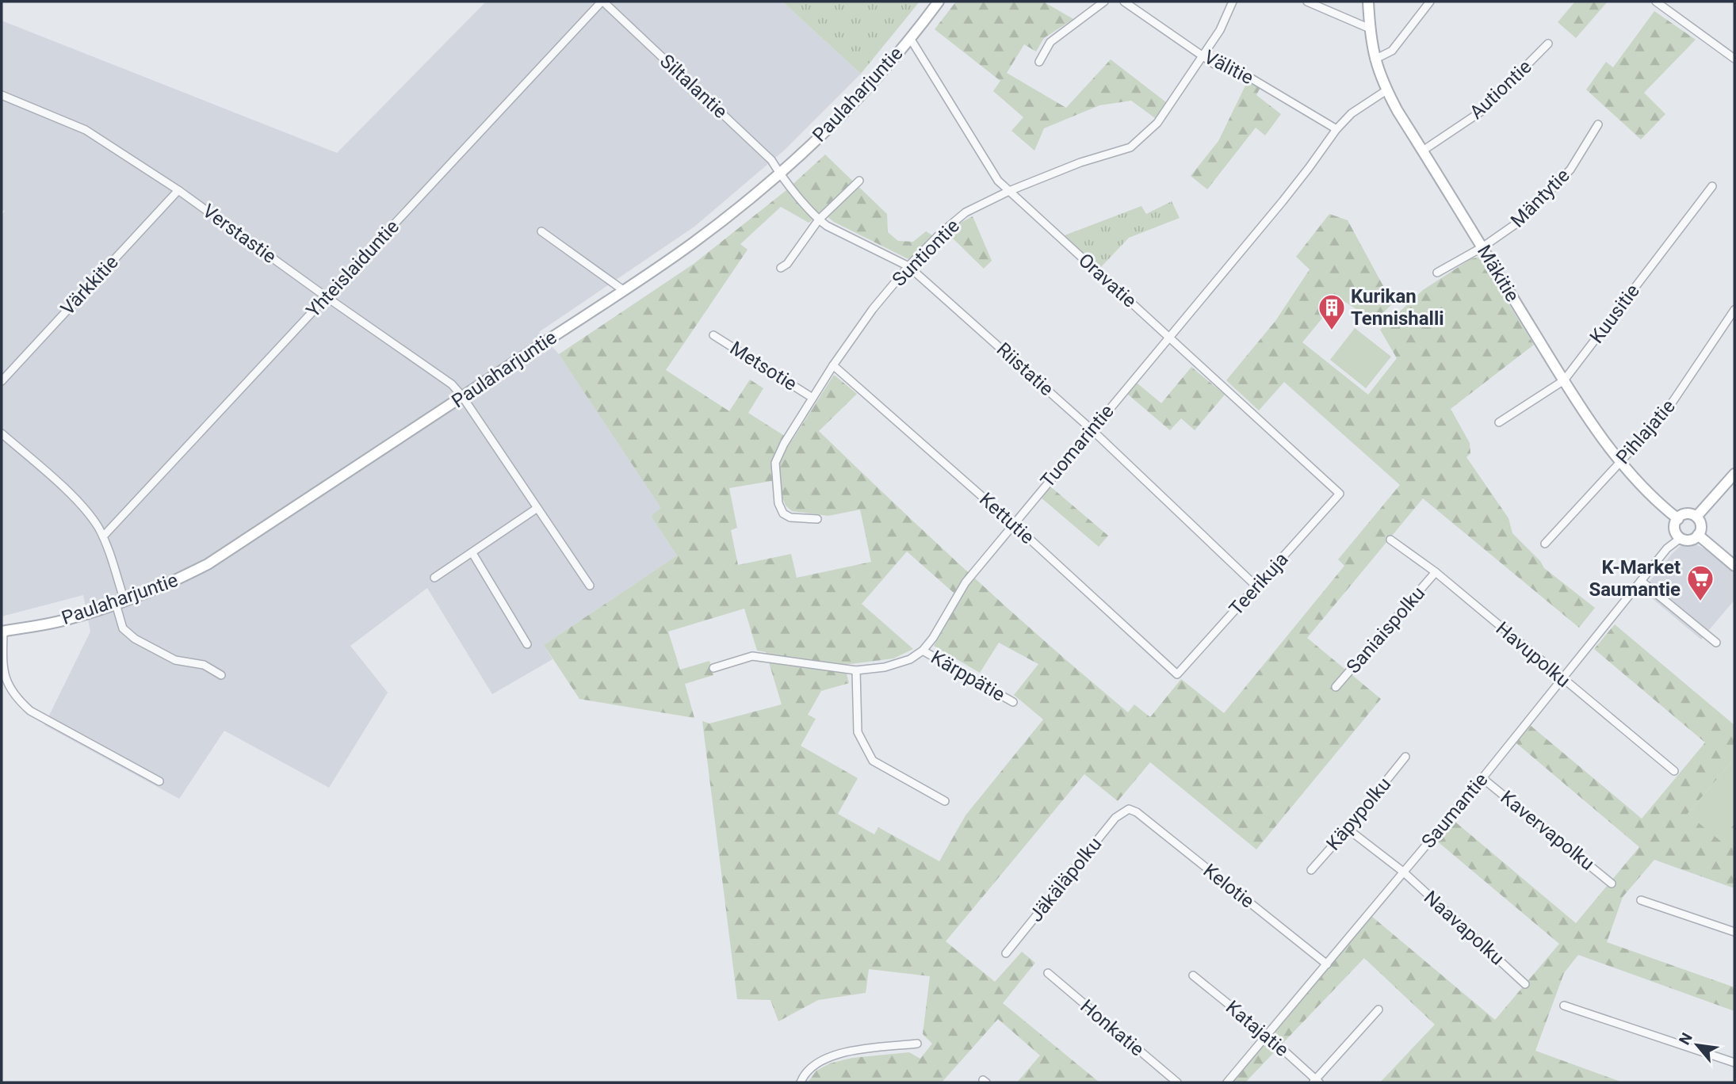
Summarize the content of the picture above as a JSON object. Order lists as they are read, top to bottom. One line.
{"streets":{"main road":["Paulaharjuntie","Mäkitie"],"street":["Välitie","Siltalantie","Autiontie","Mäntytie","Verstastie","Suntiontie","Yhteislaiduntie","Oravatie","Värkkitie","Kuusitie","Metsotie","Riistatie","Pihlajatie","Tuomarintie","Kettutie","Teerikuja","Saniaispolku","Havupolku","Kärppätie","Saumantie","Käpypolku","Kavervapolku","Jäkäläpolku","Kelotie","Naavapolku","Honkatie","Katajatie"]},"crossings":[["Välitie","Suntiontie"],["Välitie","Tuomarintie"],["Siltalantie","Paulaharjuntie"],["Siltalantie","Yhteislaiduntie"],["Siltalantie","Riistatie"],["Autiontie","Mäkitie"],["Paulaharjuntie","Verstastie"],["Paulaharjuntie","Oravatie"],["Paulaharjuntie","Riistatie"],["Mäntytie","Mäkitie"],["Verstastie","Yhteislaiduntie"],["Verstastie","Värkkitie"],["Suntiontie","Oravatie"],["Suntiontie","Metsotie"],["Suntiontie","Riistatie"],["Suntiontie","Kettutie"],["Mäkitie","Kuusitie"],["Mäkitie","Pihlajatie"],["Mäkitie","Tuomarintie"],["Mäkitie","Saumantie"],["Oravatie","Tuomarintie"],["Oravatie","Teerikuja"],["Riistatie","Tuomarintie"],["Riistatie","Teerikuja"],["Tuomarintie","Kettutie"],["Tuomarintie","Kärppätie"],["Kettutie","Teerikuja"],["Saniaispolku","Havupolku"],["Havupolku","Saumantie"],["Saumantie","Kavervapolku"],["Saumantie","Kelotie"],["Saumantie","Naavapolku"],["Saumantie","Katajatie"],["Käpypolku","Naavapolku"],["Jäkäläpolku","Kelotie"]],"places":{"building":["Kurikan Tennishalli"],"supermarket":["K-Market Saumantie"]},"north":"top left"}
